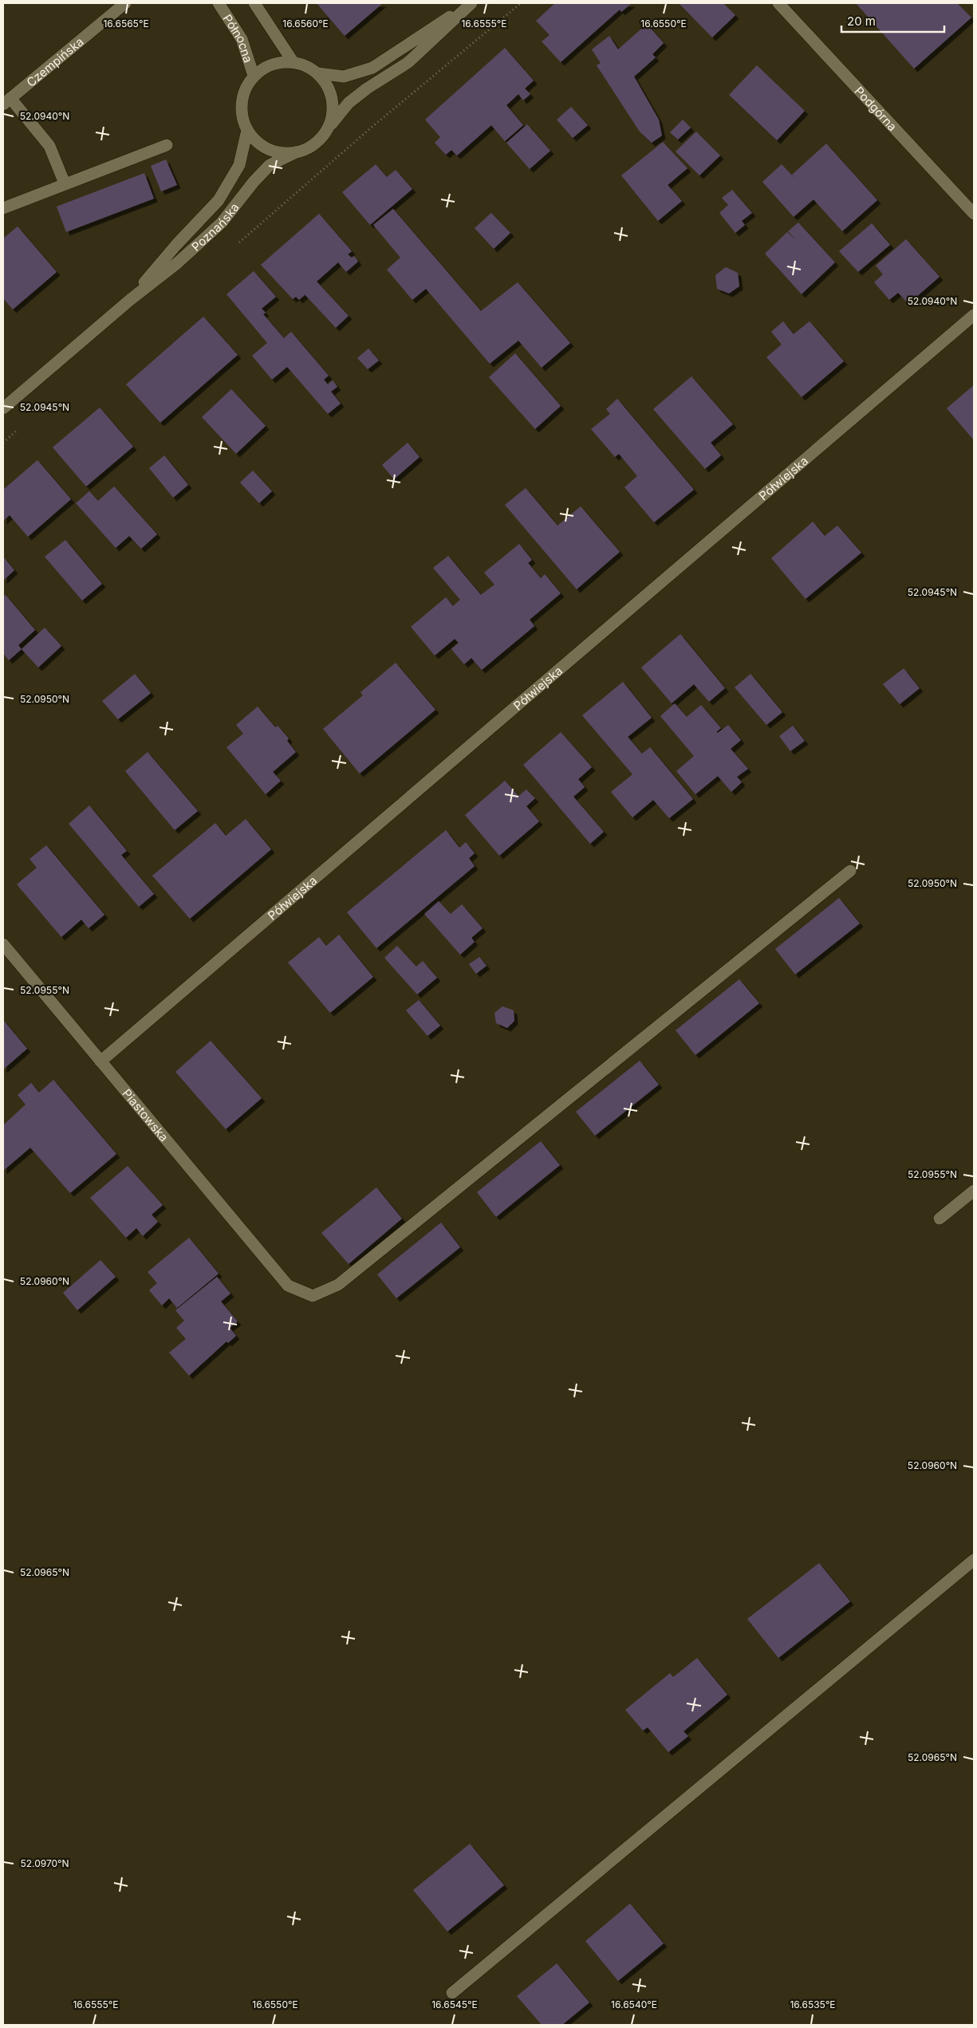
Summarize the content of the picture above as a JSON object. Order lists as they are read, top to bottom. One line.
{"streets":{"street":["Północna","Czempińska","Podgórna","Poznańska","Półwiejska","Piastowska"]},"crossings":[["Północna","Poznańska"],["Półwiejska","Piastowska"]],"scale_bar":"20 m","coordinates":["16.6565°E","16.6560°E","16.6555°E","16.6550°E","52.0940°N","52.0945°N","52.0950°N","52.0955°N","52.0960°N","52.0965°N","52.0970°N","16.6545°E","16.6540°E","16.6535°E"]}
